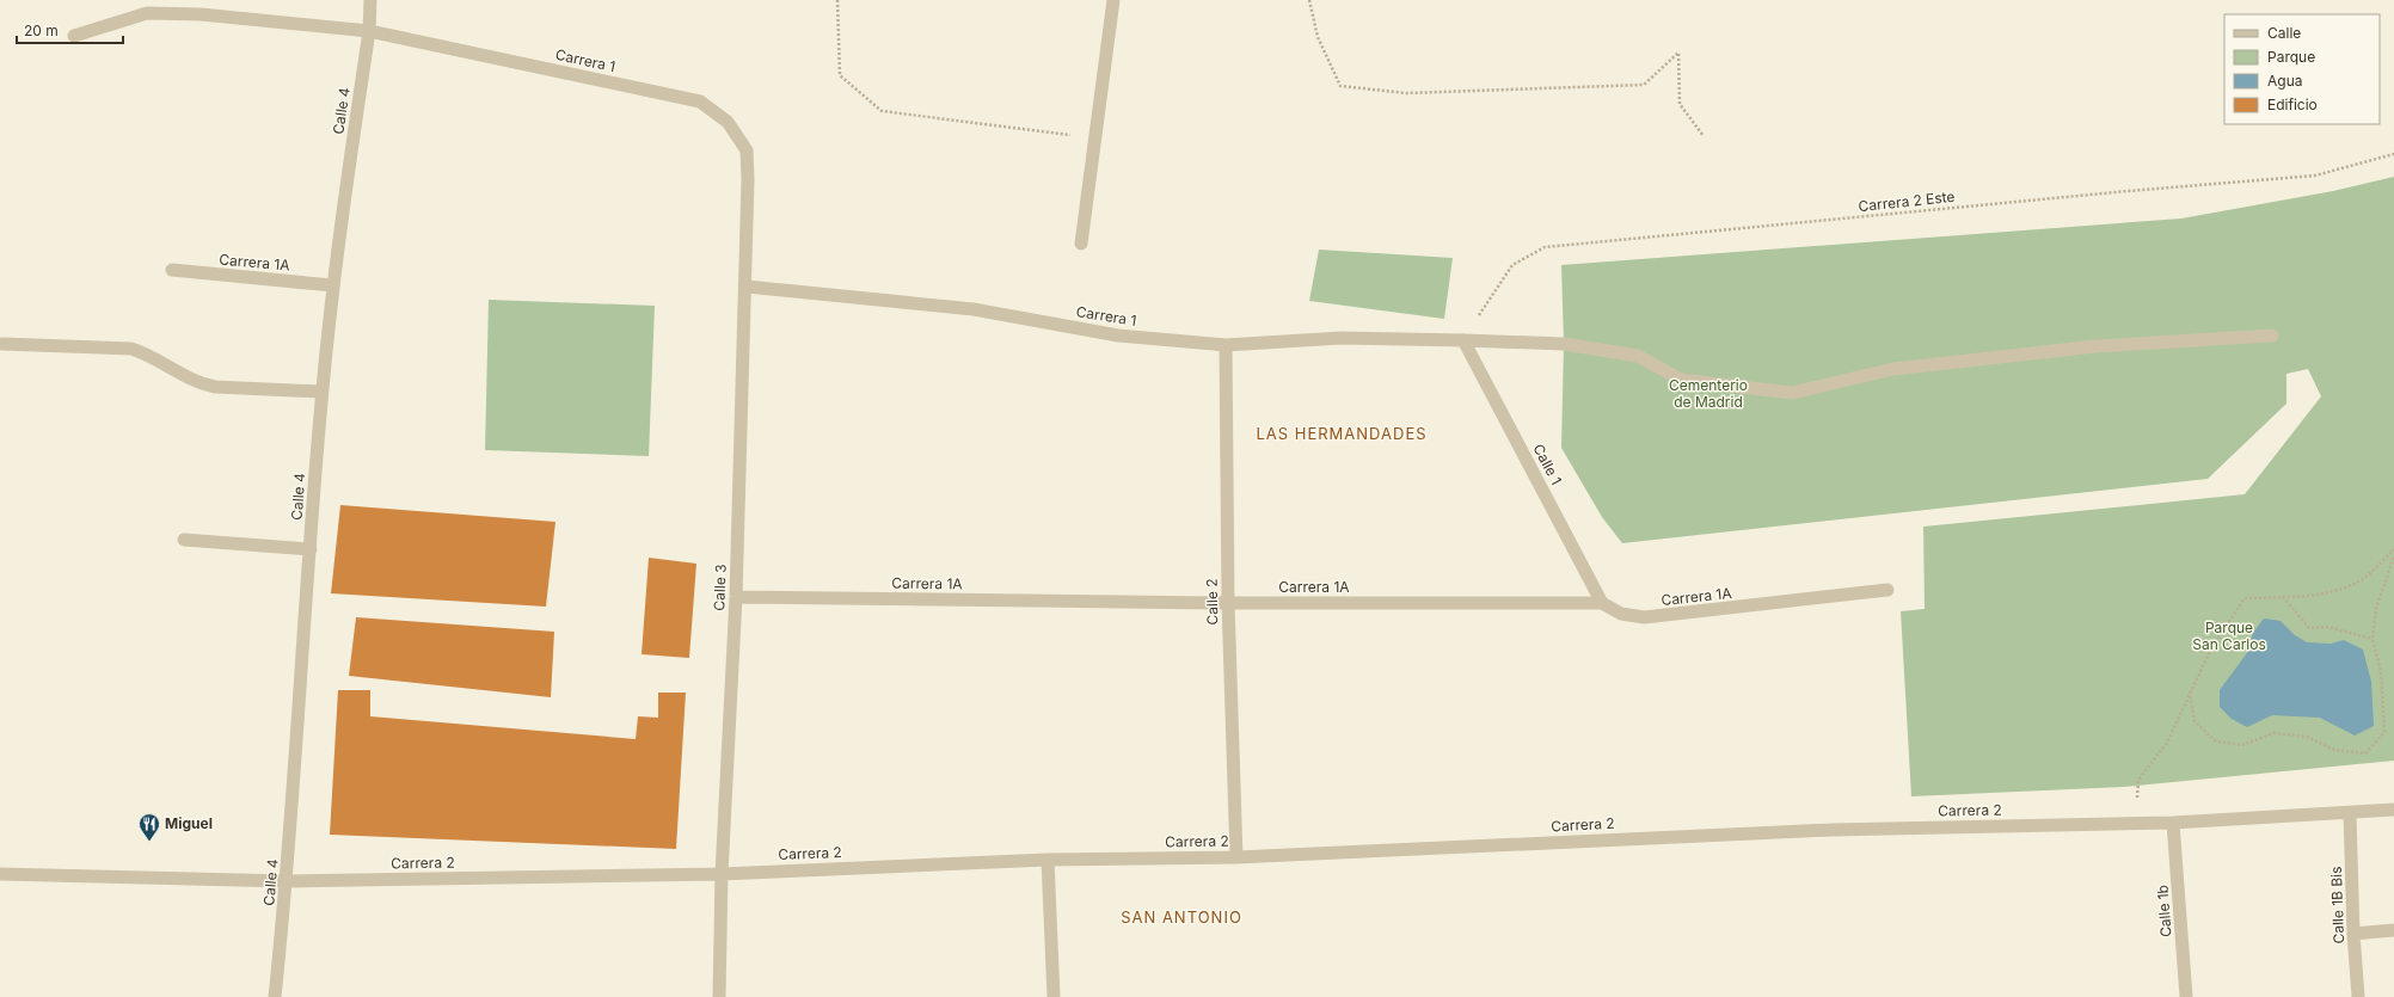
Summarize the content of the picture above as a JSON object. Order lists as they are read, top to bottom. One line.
{"streets":{"street":["Carrera 1","Calle 4","Carrera 1A","Calle 1","Calle 3","Calle 2","Carrera 2","Calle 1B Bis","Calle 1b"],"path":["Carrera 2 Este"]},"crossings":[["Carrera 1","Calle 4"],["Carrera 1","Carrera 2 Este"],["Carrera 1","Calle 1"],["Carrera 1","Calle 3"],["Carrera 1","Calle 2"],["Calle 4","Carrera 1A"],["Calle 4","Carrera 2"],["Carrera 2 Este","Calle 1"],["Carrera 1A","Calle 1"],["Carrera 1A","Calle 3"],["Carrera 1A","Calle 2"],["Calle 3","Carrera 2"],["Calle 2","Carrera 2"],["Carrera 2","Calle 1B Bis"],["Carrera 2","Calle 1b"]],"districts":["LAS HERMANDADES","SAN ANTONIO"],"parks":["Cementerio de Madrid","Parque San Carlos"],"places":{"restaurant":["Miguel"]},"legend":["Calle","Parque","Agua","Edificio"],"scale_bar":"20 m"}
